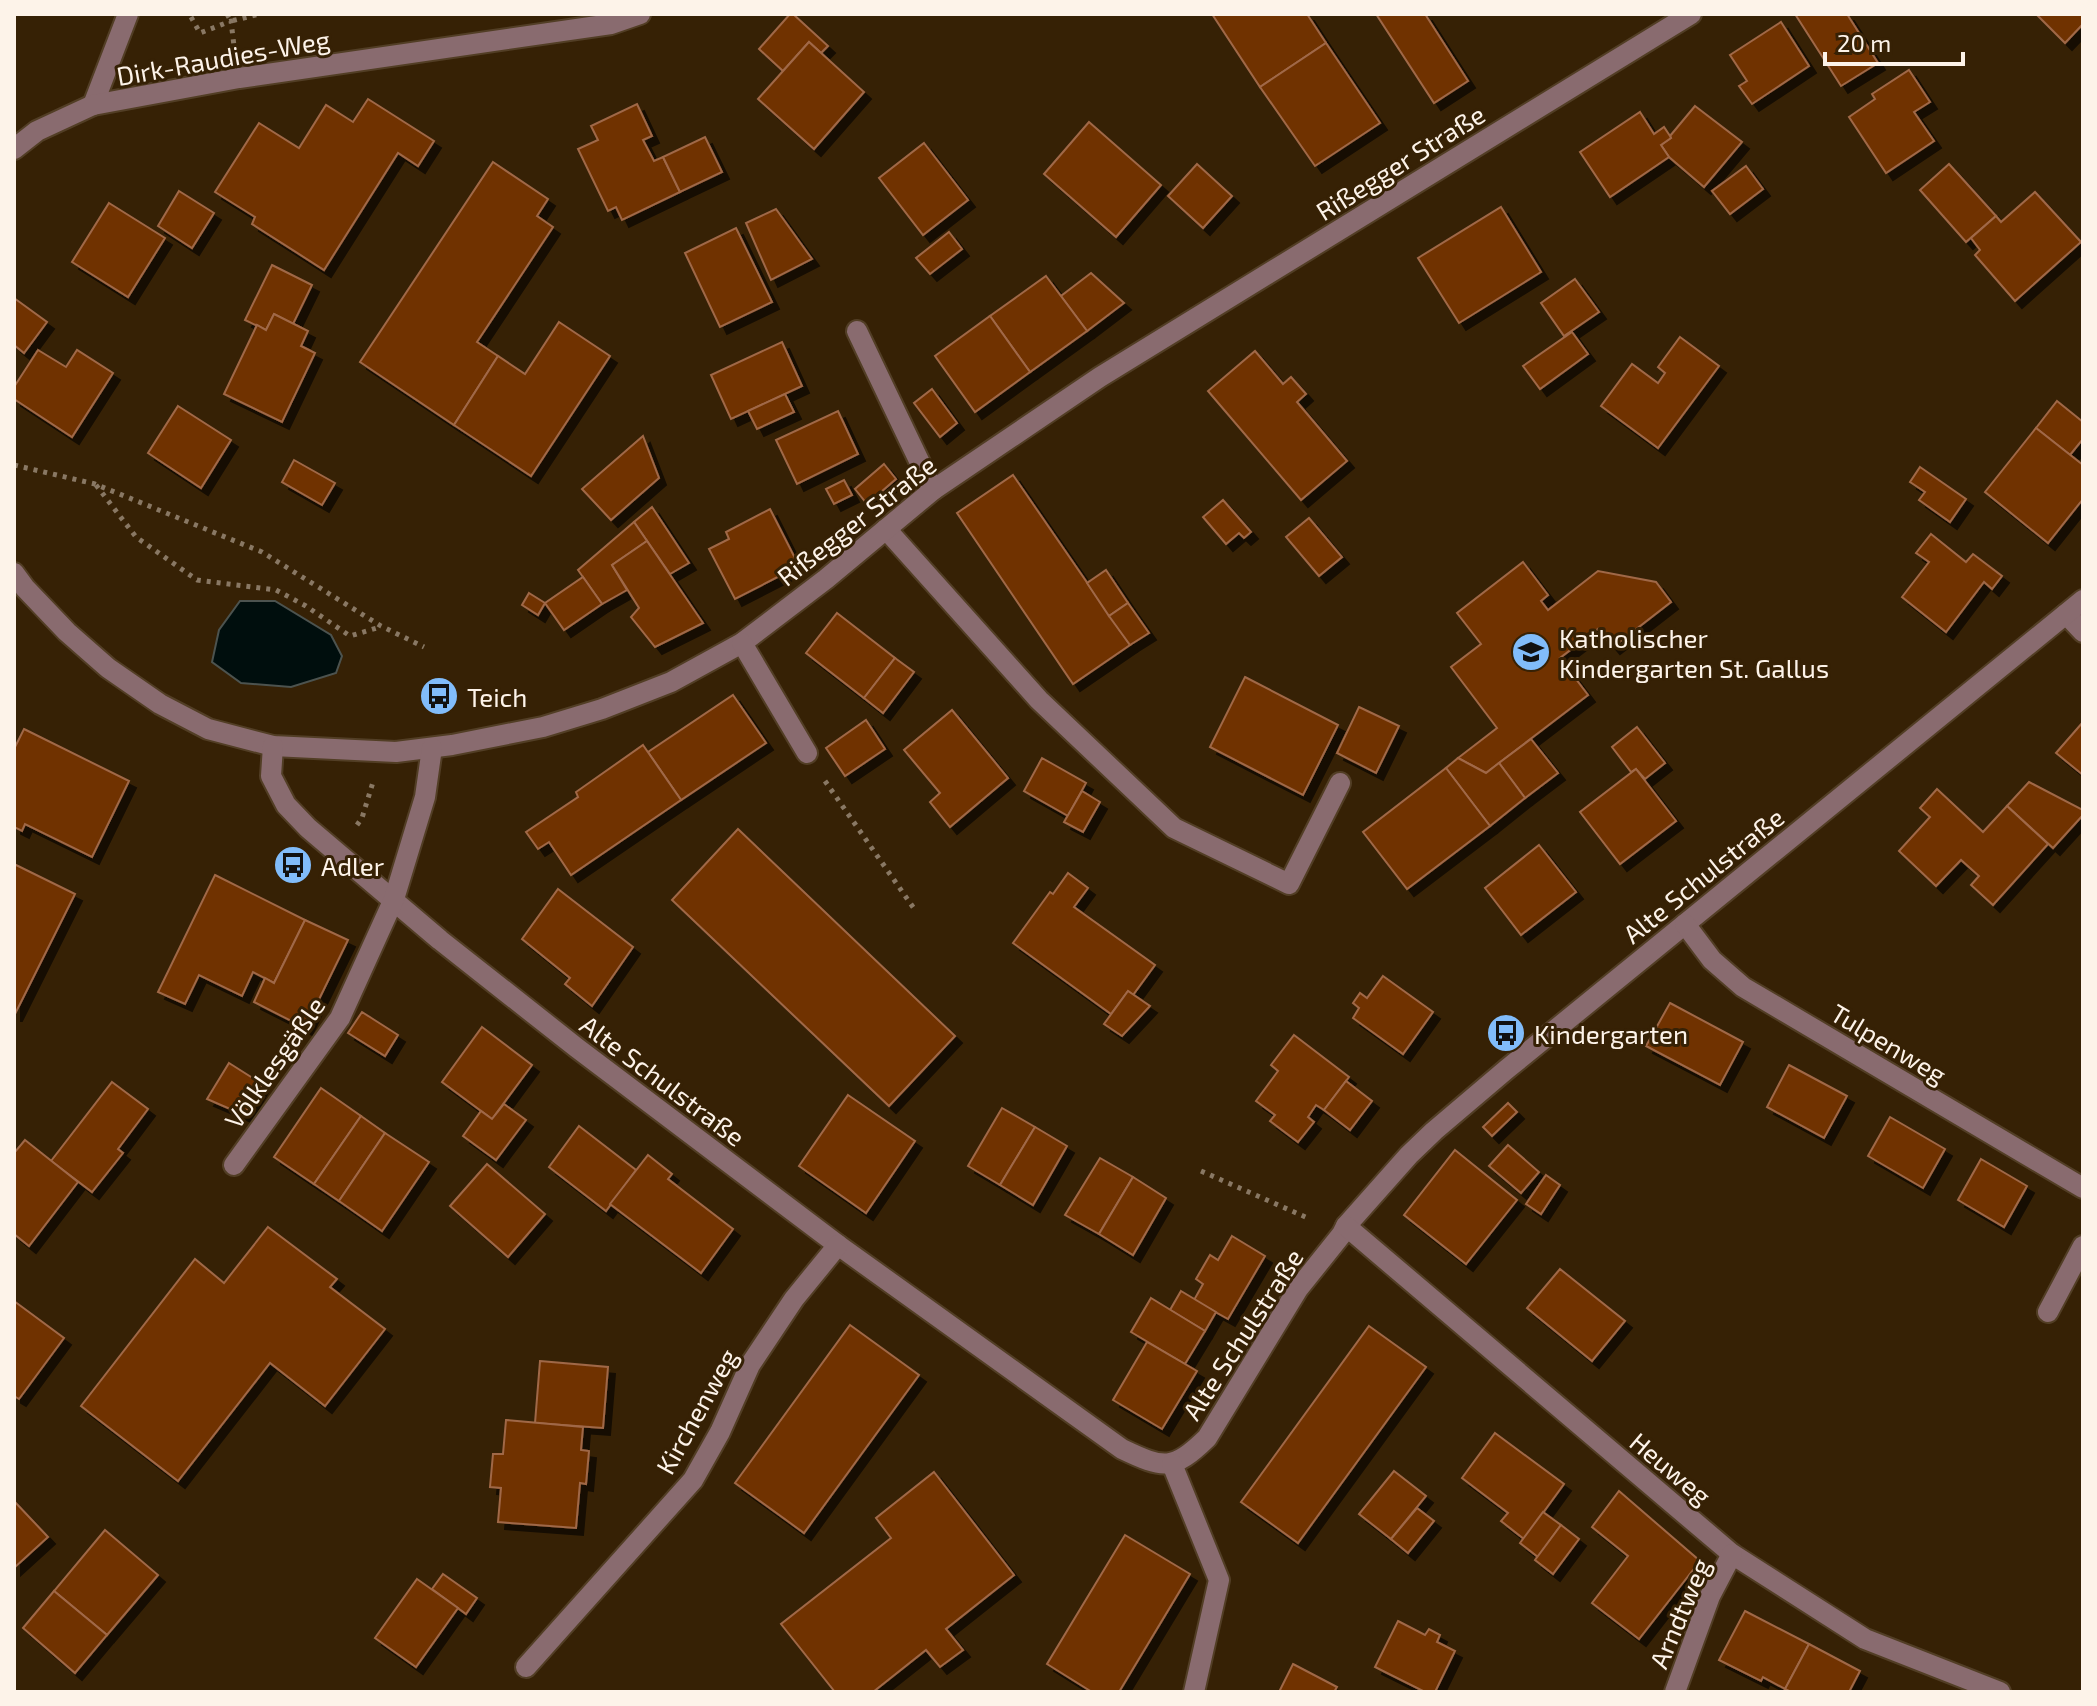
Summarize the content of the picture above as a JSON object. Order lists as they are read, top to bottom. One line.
{"streets":{"street":["Dirk-Raudies-Weg","Rißegger Straße","Alte Schulstraße","Tulpenweg","Völklesgäßle","Kirchenweg","Heuweg","Arndtweg"]},"crossings":[["Rißegger Straße","Alte Schulstraße"],["Alte Schulstraße","Tulpenweg"],["Alte Schulstraße","Völklesgäßle"],["Alte Schulstraße","Kirchenweg"],["Alte Schulstraße","Heuweg"],["Heuweg","Arndtweg"]],"places":{"school or university":["Katholischer Kindergarten St. Gallus"],"bus stop":["Teich","Adler","Kindergarten"]},"scale_bar":"20 m"}
